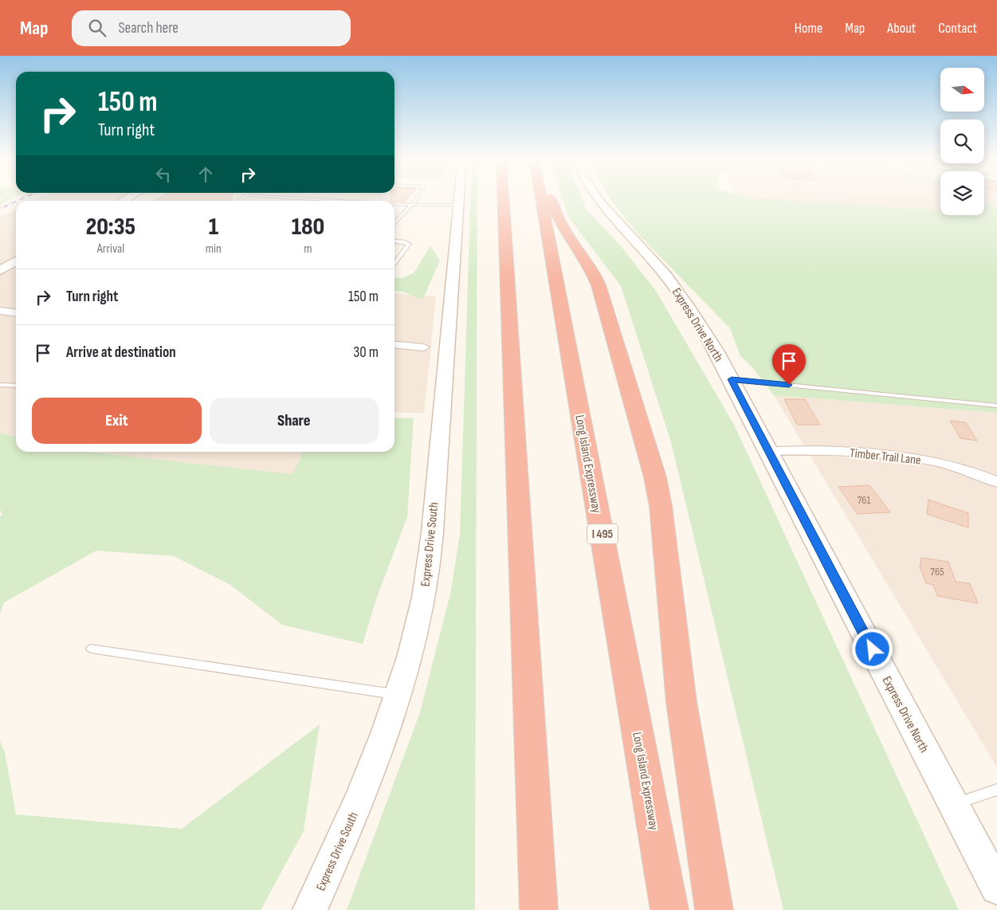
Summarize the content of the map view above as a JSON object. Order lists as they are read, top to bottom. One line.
{"streets":{"highway":["Long Island Expressway","I 495"],"main road":["Express Drive North","Express Drive South"],"street":["Timber Trail Lane"]},"crossings":[["Express Drive North","Timber Trail Lane"]],"house_numbers":["761","765"],"north":"right","page":{"header":"Map","search":"Search here","nav":["Home","Map","About","Contact"],"turn":["150 m","Turn right"],"eta":["20:35","Arrival","1","min","180","m"],"list":[{"name":"Turn right","value":"150 m"},{"name":"Arrive at destination","value":"30 m"}],"buttons":["Exit","Share"]}}
